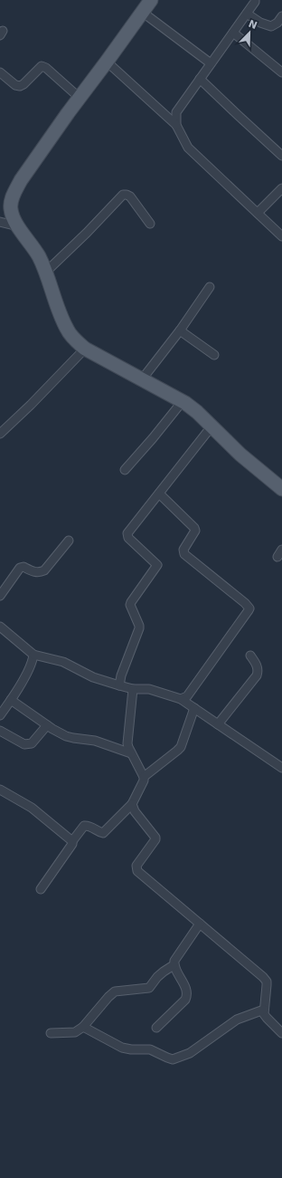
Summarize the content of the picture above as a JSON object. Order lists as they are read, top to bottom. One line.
{"north":"top right"}
